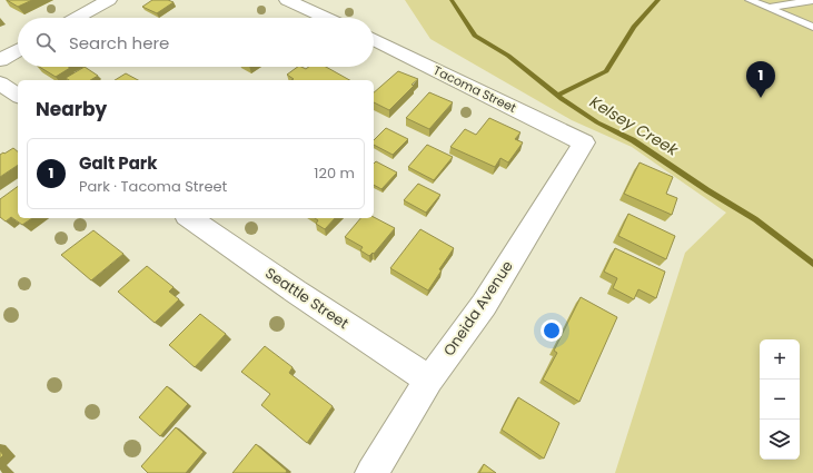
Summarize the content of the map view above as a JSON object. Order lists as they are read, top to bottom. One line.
{"streets":{"street":["Tacoma Street","Seattle Street","Oneida Avenue"]},"crossings":[["Tacoma Street","Oneida Avenue"],["Seattle Street","Oneida Avenue"]],"water":["Kelsey Creek"],"page":{"search":"Search here","pins":"1","heading":"Nearby","list":[{"mark":"1","name":"Galt Park","note":"Park · Tacoma Street","value":"120 m"}],"map_buttons":["+","−"]}}
